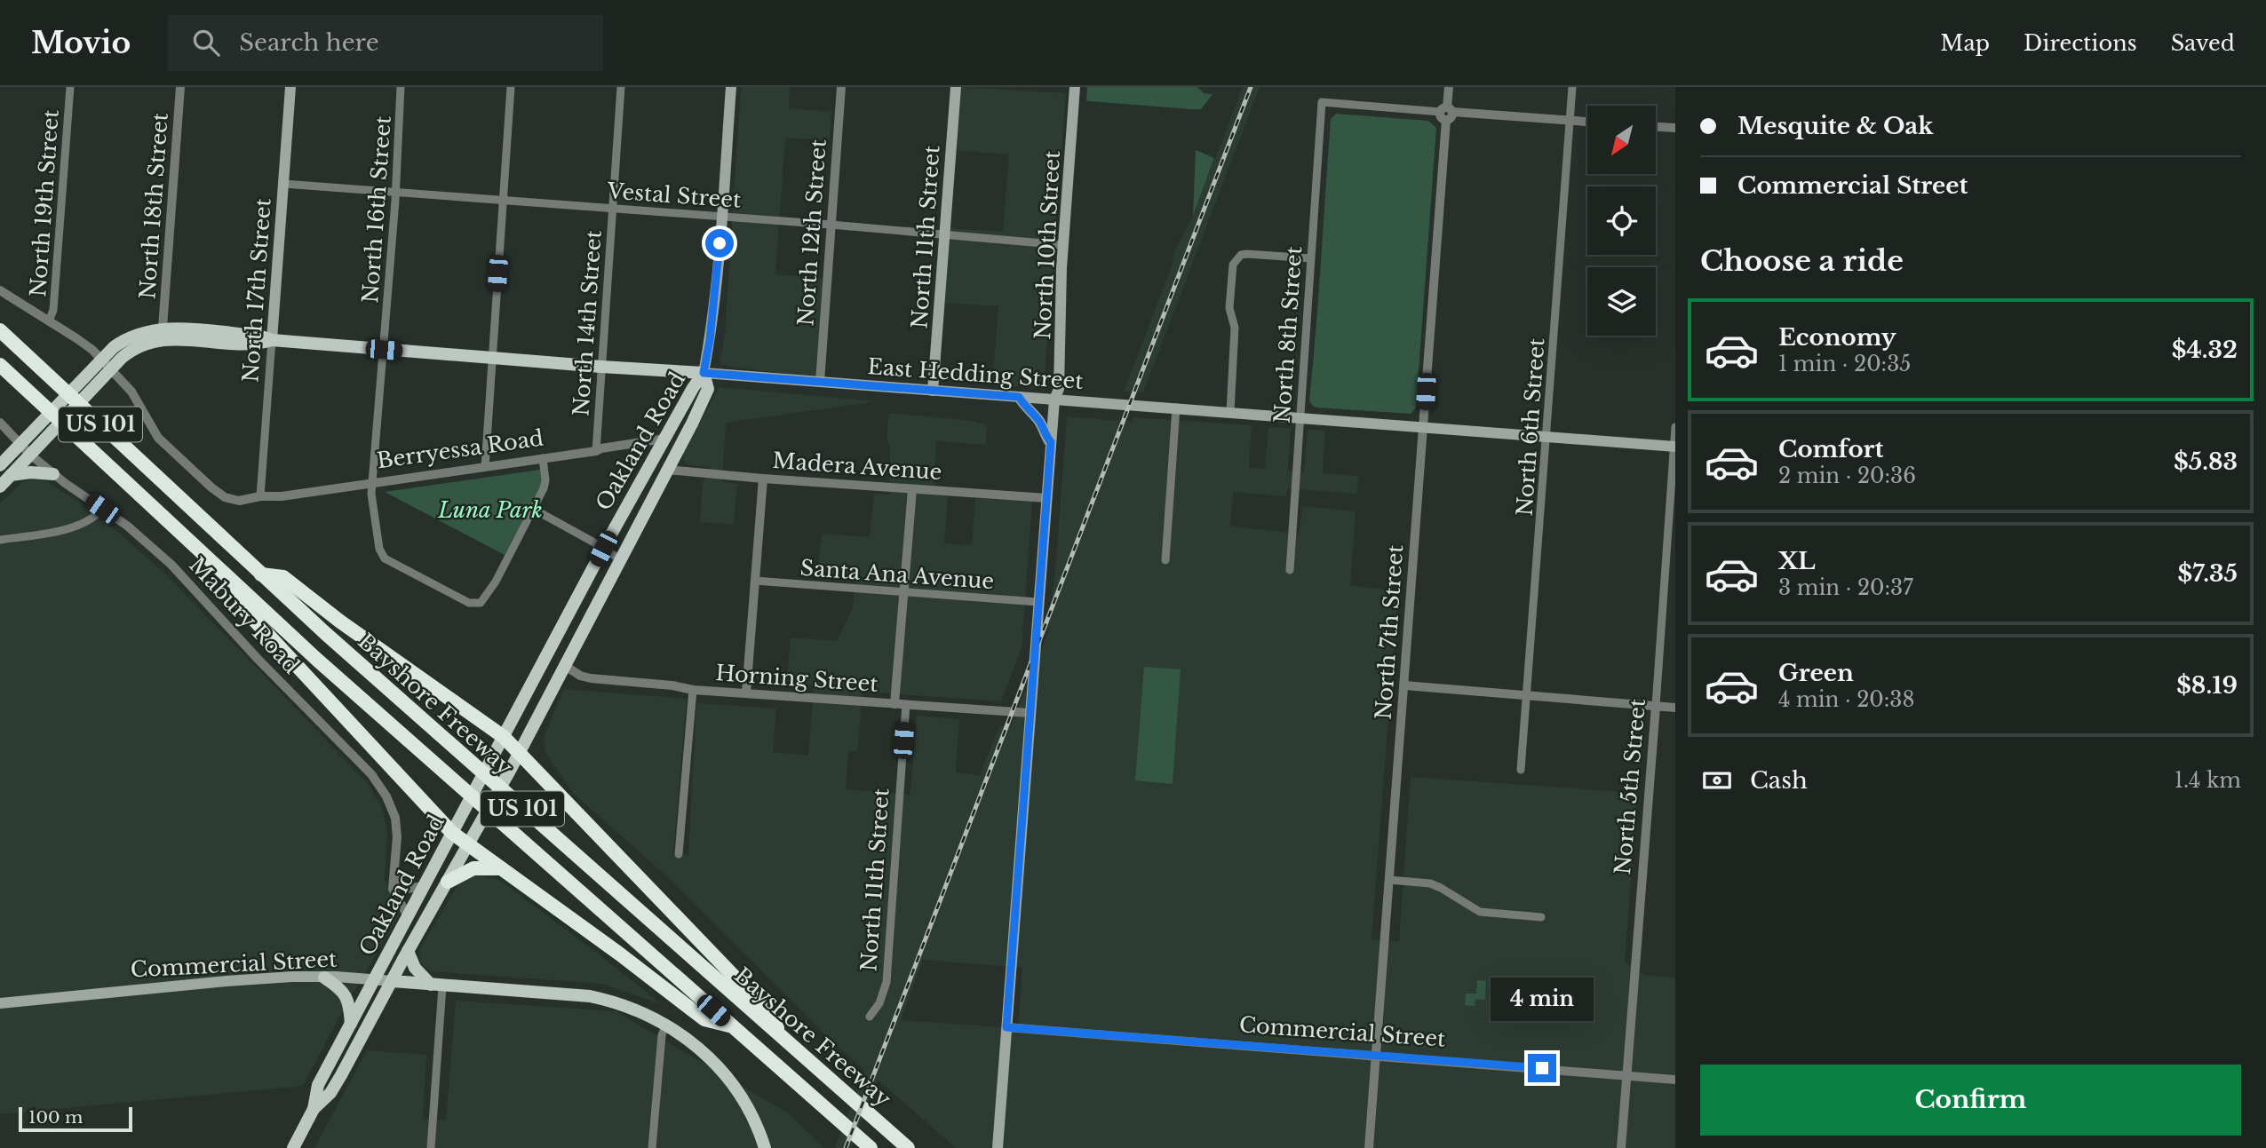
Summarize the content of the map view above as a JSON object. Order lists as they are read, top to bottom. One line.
{"streets":{"highway":["US 101","Bayshore Freeway"],"main road":["North 11th Street","North 10th Street","North 17th Street","East Hedding Street","Oakland Road","Commercial Street"],"street":["Vestal Street","North 19th Street","North 18th Street","North 16th Street","North 12th Street","North 14th Street","North 8th Street","North 6th Street","Berryessa Road","Madera Avenue","Santa Ana Avenue","Mabury Road","North 7th Street","Horning Street","North 5th Street"]},"crossings":[["Vestal Street","North 16th Street"],["Vestal Street","North 12th Street"],["Vestal Street","North 11th Street"],["Vestal Street","North 10th Street"],["Vestal Street","North 17th Street"],["Vestal Street","North 14th Street"],["North 19th Street","Berryessa Road"],["North 18th Street","East Hedding Street"],["North 16th Street","East Hedding Street"],["North 16th Street","Berryessa Road"],["North 12th Street","East Hedding Street"],["North 11th Street","East Hedding Street"],["North 11th Street","Horning Street"],["North 10th Street","East Hedding Street"],["North 10th Street","Madera Avenue"],["North 10th Street","Santa Ana Avenue"],["North 10th Street","Horning Street"],["North 10th Street","Commercial Street"],["North 17th Street","East Hedding Street"],["North 17th Street","Berryessa Road"],["North 14th Street","East Hedding Street"],["North 14th Street","Berryessa Road"],["North 8th Street","East Hedding Street"],["North 8th Street","North 7th Street"],["East Hedding Street","North 6th Street"],["East Hedding Street","Oakland Road"],["East Hedding Street","Berryessa Road"],["East Hedding Street","Mabury Road"],["East Hedding Street","North 7th Street"],["East Hedding Street","North 5th Street"],["Oakland Road","Berryessa Road"],["Oakland Road","Madera Avenue"],["Oakland Road","Mabury Road"],["Oakland Road","Horning Street"],["Oakland Road","Commercial Street"],["North 7th Street","Commercial Street"],["North 5th Street","Commercial Street"]],"parks":["Luna Park"],"scale_bar":"100 m","north":"bottom left","page":{"header":"Movio","search":"Search here","nav":["Map","Directions","Saved"],"banner":["Mesquite & Oak","Commercial Street"],"heading":"Choose a ride","list":[{"name":"Economy","note":"1 min · 20:35","value":"$4.32"},{"name":"Comfort","note":"2 min · 20:36","value":"$5.83"},{"name":"XL","note":"3 min · 20:37","value":"$7.35"},{"name":"Green","note":"4 min · 20:38","value":"$8.19"}],"pay":["Cash","1.4 km"],"bubble":"4 min","buttons":"Confirm","scale":"100 m"}}
